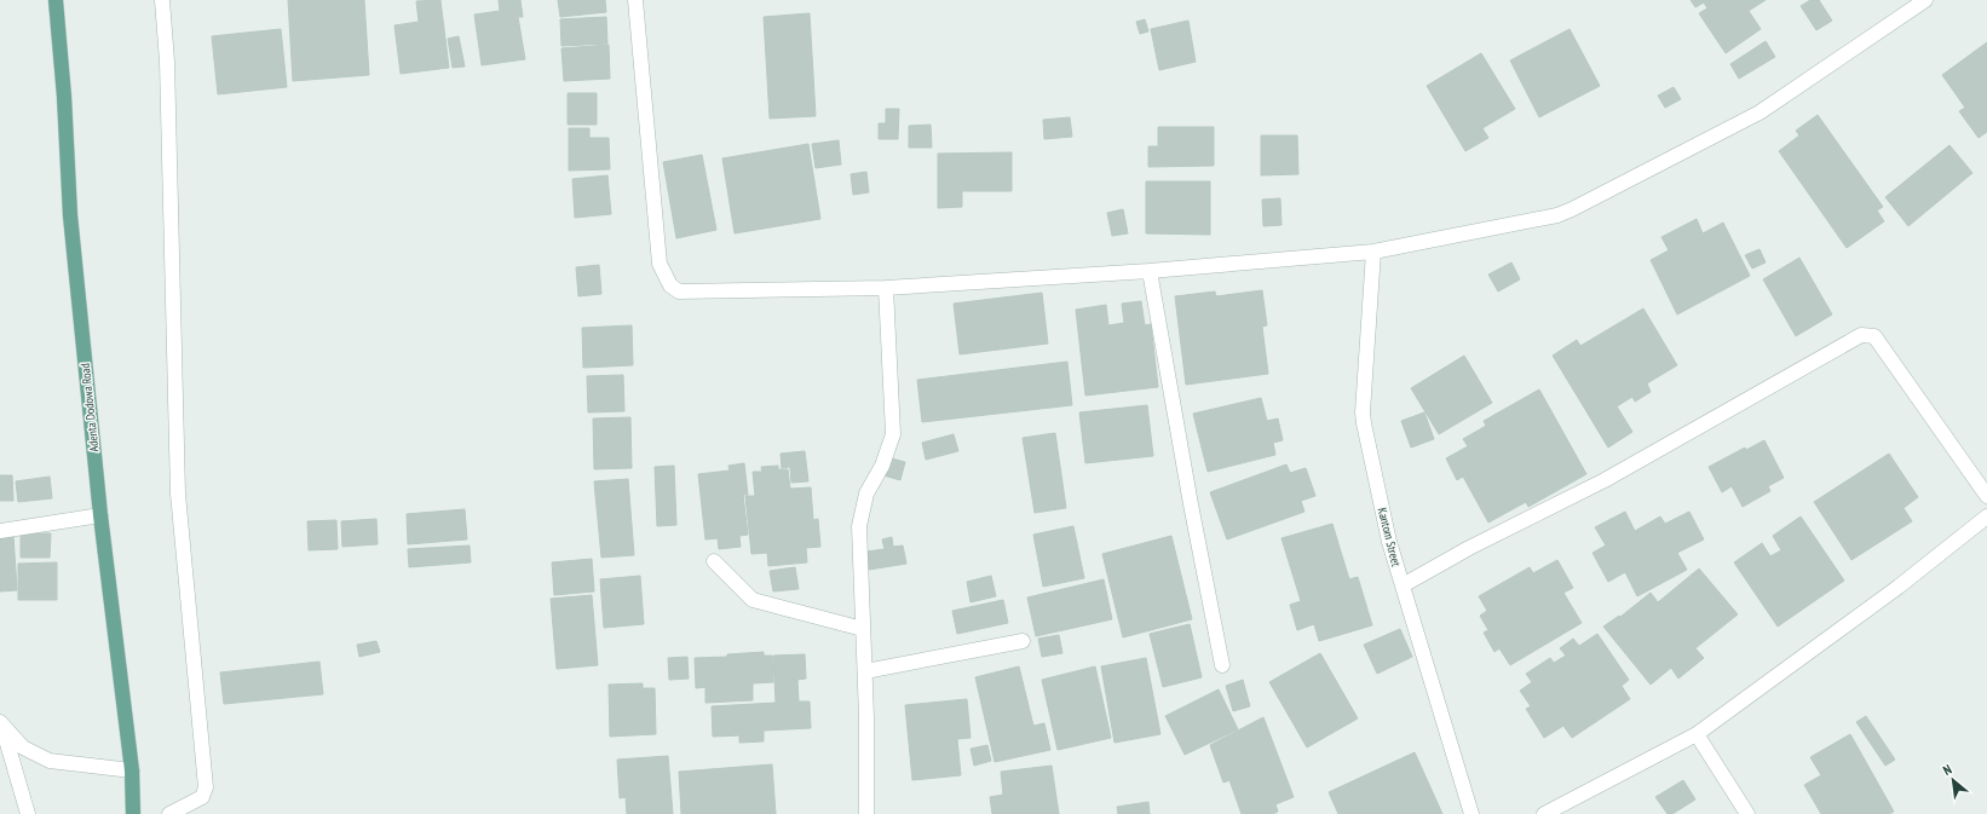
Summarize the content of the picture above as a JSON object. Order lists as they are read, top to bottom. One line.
{"streets":{"main road":["Adenta Dodowa Road"],"street":["Kantom Street"]},"north":"top left"}
